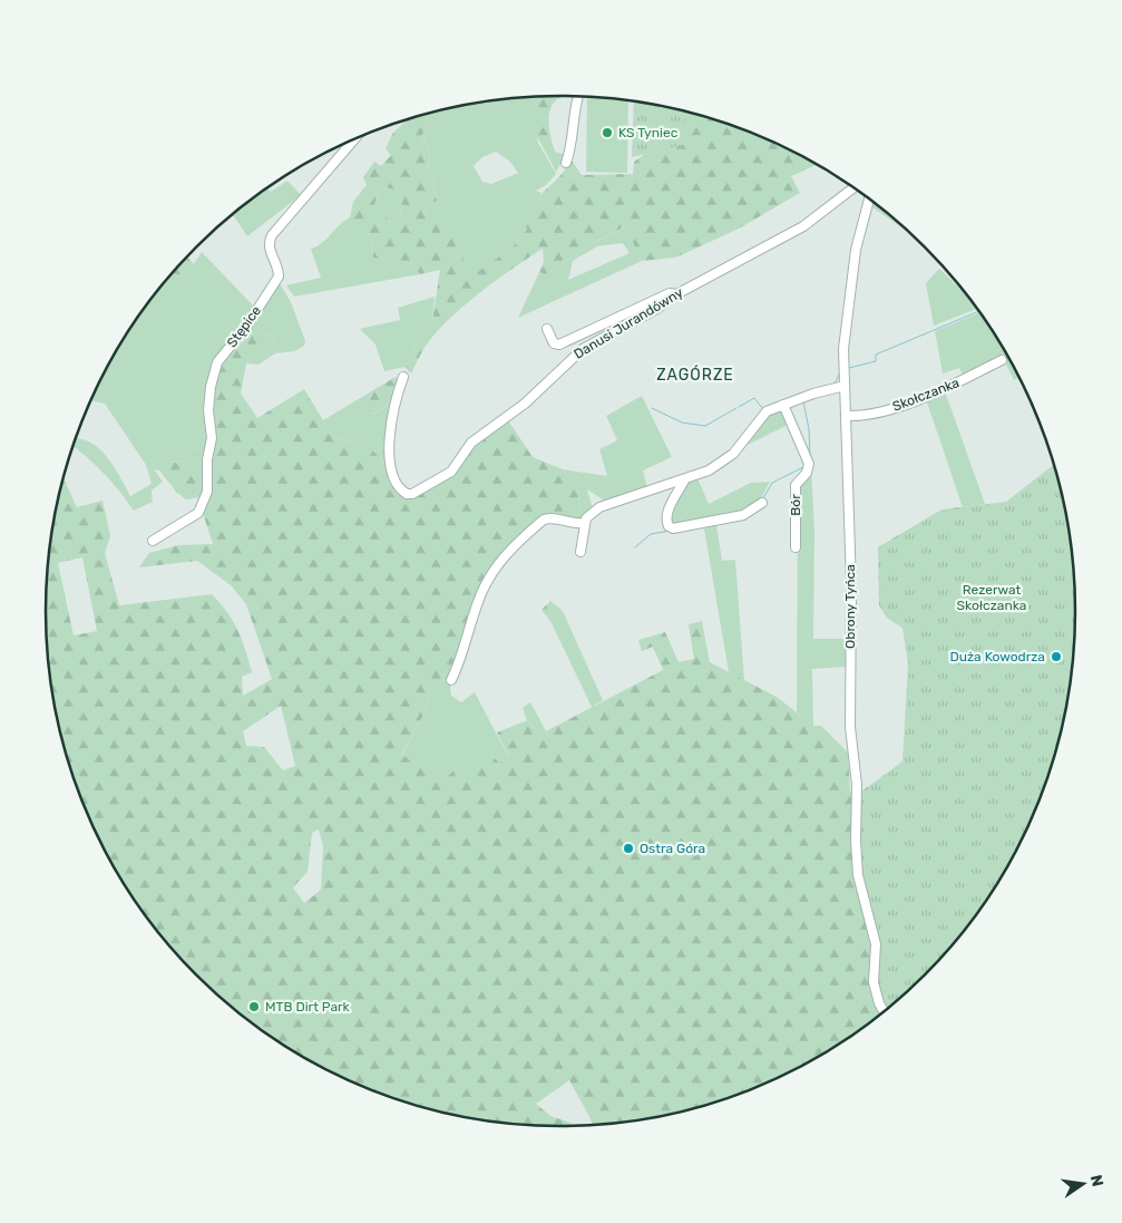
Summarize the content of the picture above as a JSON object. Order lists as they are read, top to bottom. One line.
{"streets":{"street":["Danusi Jurandówny","Stępice","Skołczanka","Bór","Obrony Tyńca"]},"crossings":[["Skołczanka","Obrony Tyńca"]],"districts":["ZAGÓRZE"],"parks":["Rezerwat Skołczanka"],"places":["KS Tyniec","Duża Kowodrza","Ostra Góra","MTB Dirt Park"],"north":"right"}
